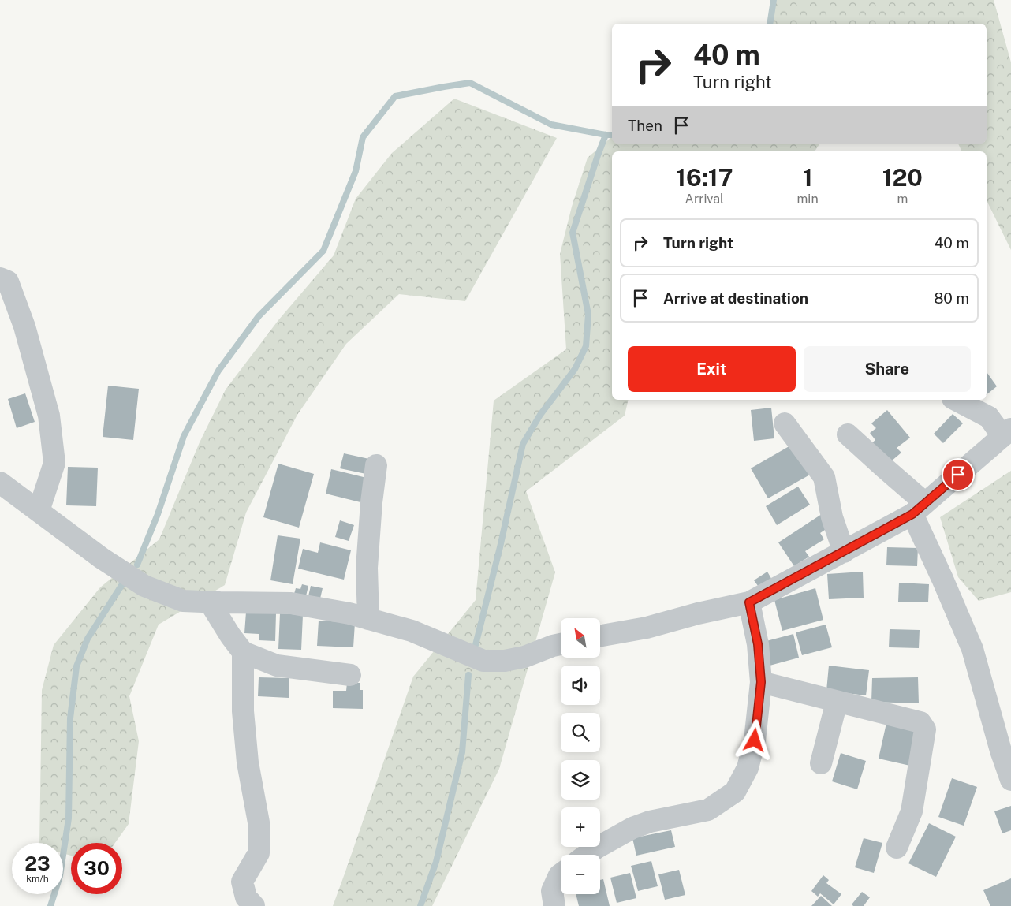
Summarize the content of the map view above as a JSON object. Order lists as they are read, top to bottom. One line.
{"north":"top left","page":{"turn":["40 m","Turn right"],"then":"Then","eta":["16:17","Arrival","1","min","120","m"],"list":[{"name":"Turn right","value":"40 m"},{"name":"Arrive at destination","value":"80 m"}],"buttons":["Exit","Share"],"map_buttons":["+","−"],"speed":"23 km/h","limit":"30"}}
